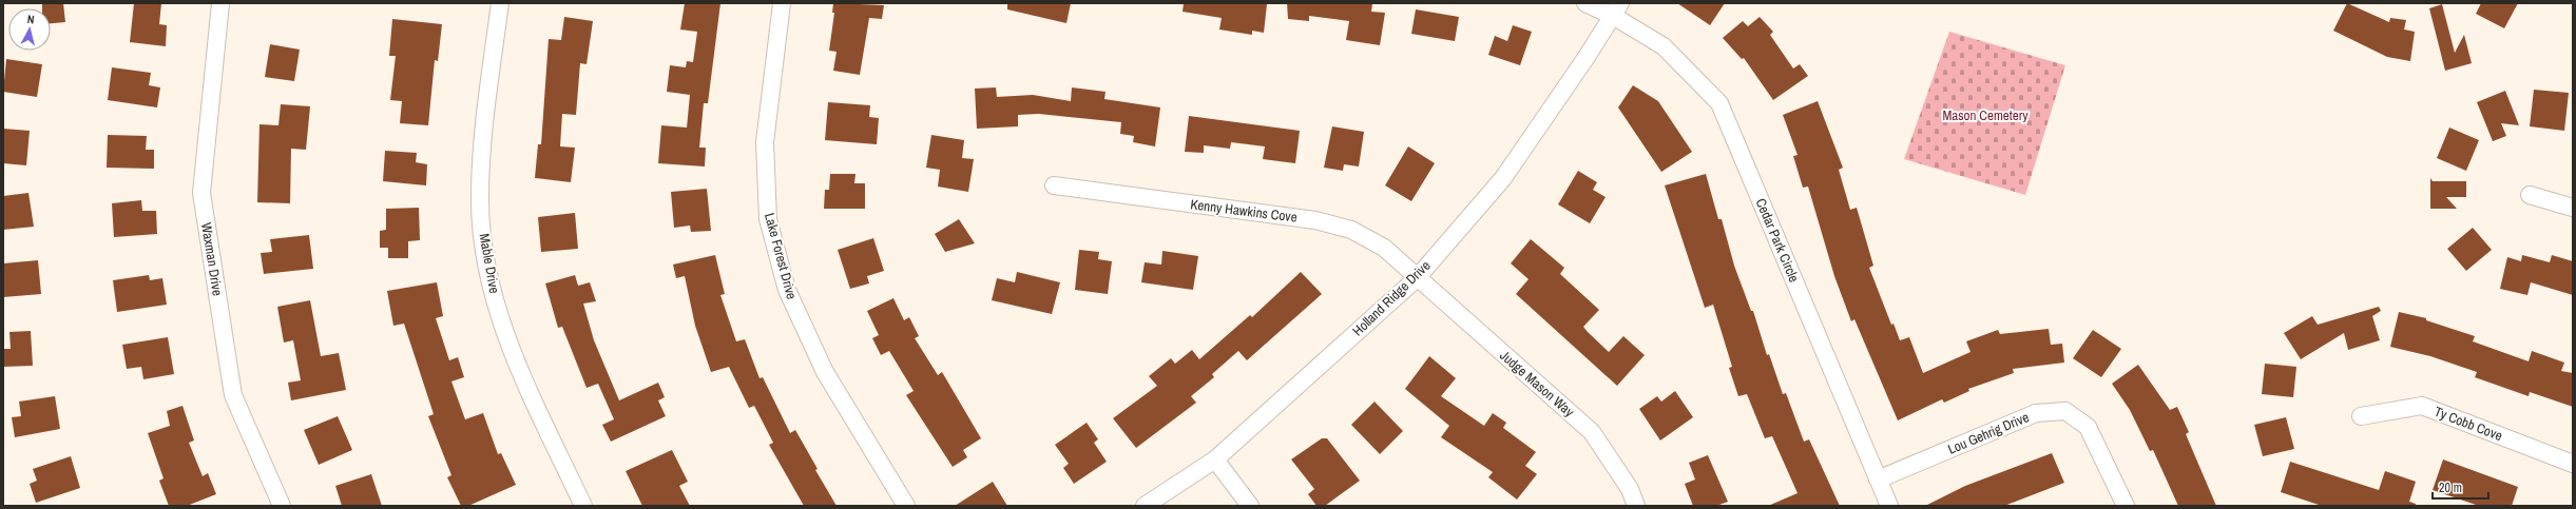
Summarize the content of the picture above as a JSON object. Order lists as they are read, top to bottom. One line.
{"streets":{"street":["Kenny Hawkins Cove","Cedar Park Circle","Lake Forest Drive","Waxman Drive","Mable Drive","Holland Ridge Drive","Judge Mason Way","Ty Cobb Cove","Lou Gehrig Drive"]},"crossings":[["Kenny Hawkins Cove","Holland Ridge Drive"],["Kenny Hawkins Cove","Judge Mason Way"],["Cedar Park Circle","Holland Ridge Drive"],["Cedar Park Circle","Lou Gehrig Drive"],["Holland Ridge Drive","Judge Mason Way"]],"parks":["Mason Cemetery"],"scale_bar":"20 m","north":"top"}
